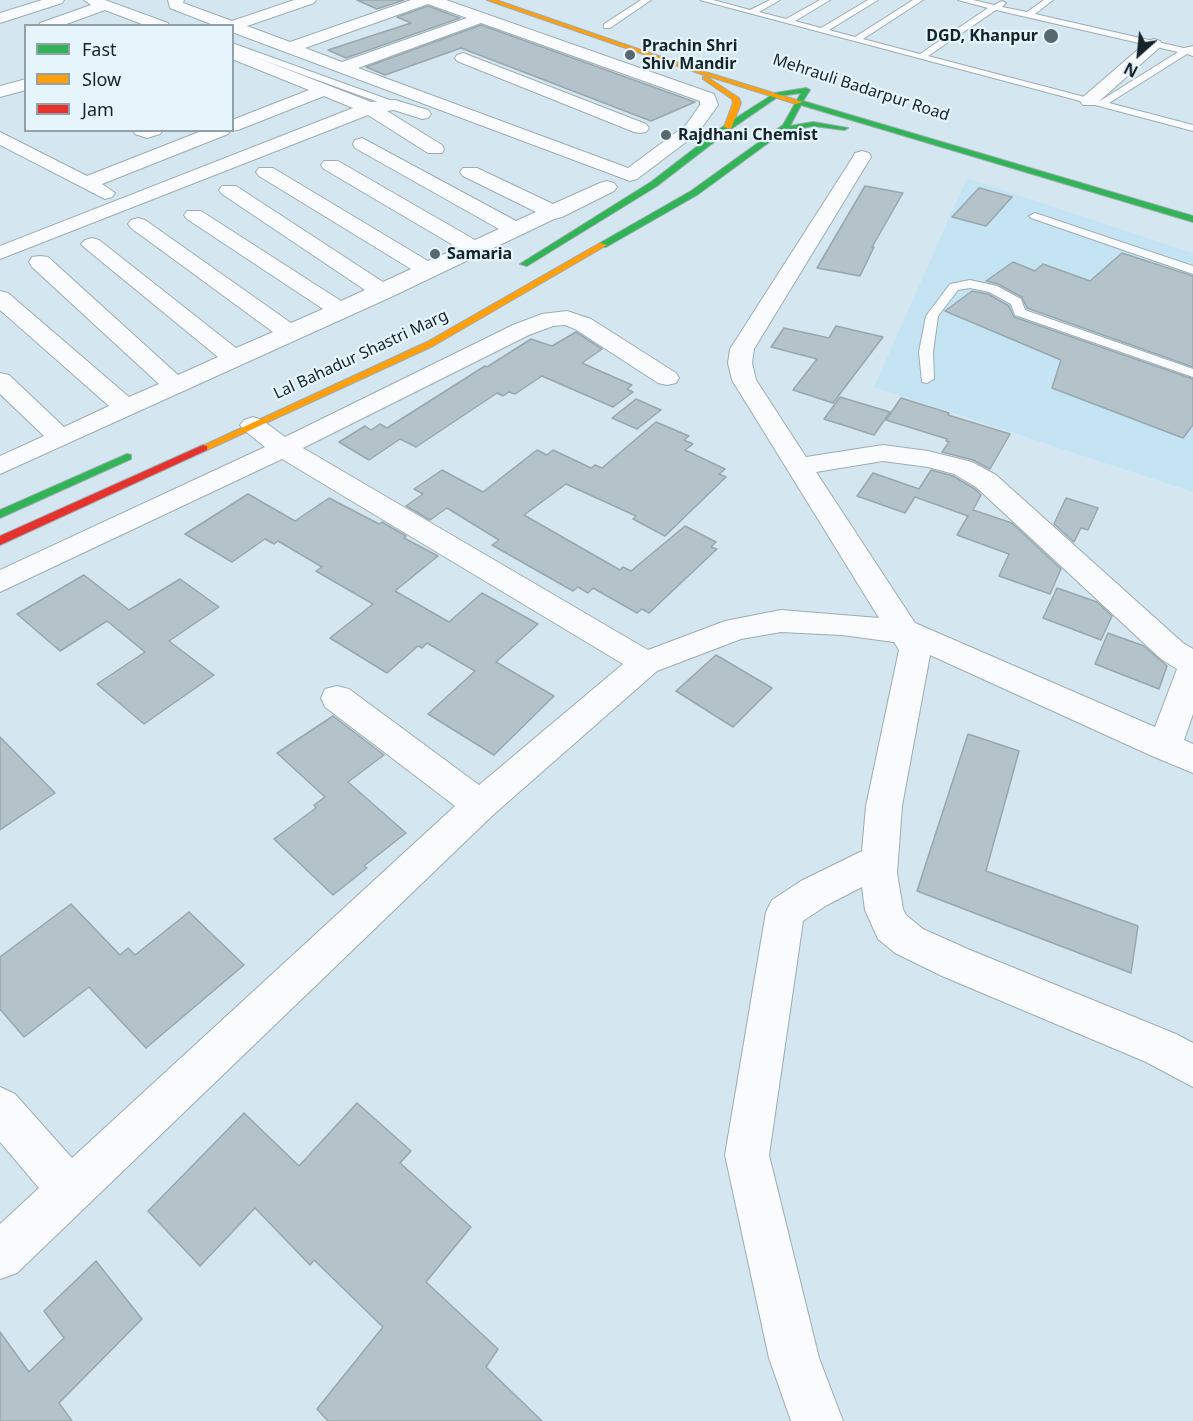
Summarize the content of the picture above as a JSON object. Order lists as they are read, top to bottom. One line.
{"streets":{"main road":["Mehrauli Badarpur Road","Lal Bahadur Shastri Marg"]},"crossings":[["Mehrauli Badarpur Road","Lal Bahadur Shastri Marg"]],"places":["DGD, Khanpur","Prachin Shri Shiv Mandir","Rajdhani Chemist","Samaria"],"legend":["Fast","Slow","Jam"],"north":"bottom left"}
